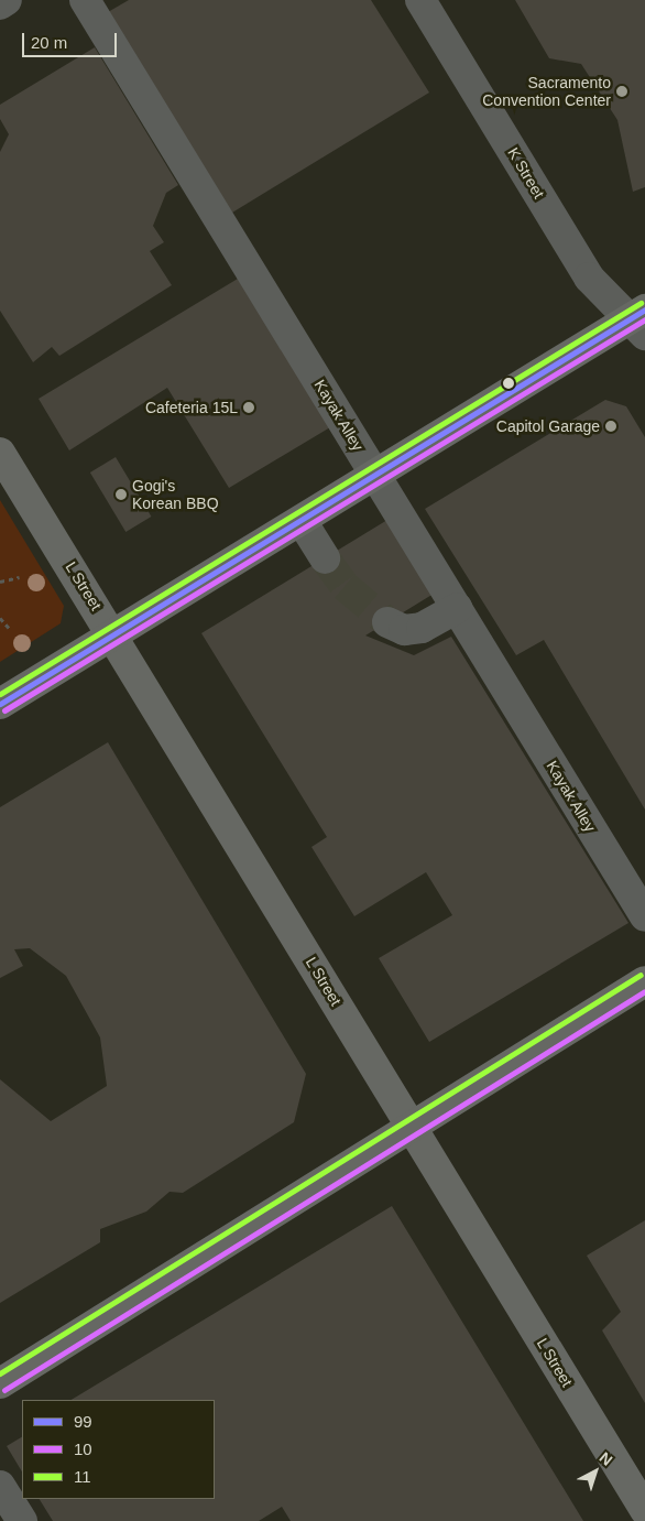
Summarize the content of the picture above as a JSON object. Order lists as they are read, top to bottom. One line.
{"streets":{"main road":["L Street"],"street":["K Street","Kayak Alley"]},"places":["Sacramento Convention Center","Cafeteria 15L","Capitol Garage","Gogi's Korean BBQ"],"lines":["transit line 11","transit line 99","transit line 10"],"legend":["99","10","11"],"scale_bar":"20 m","north":"top right"}
